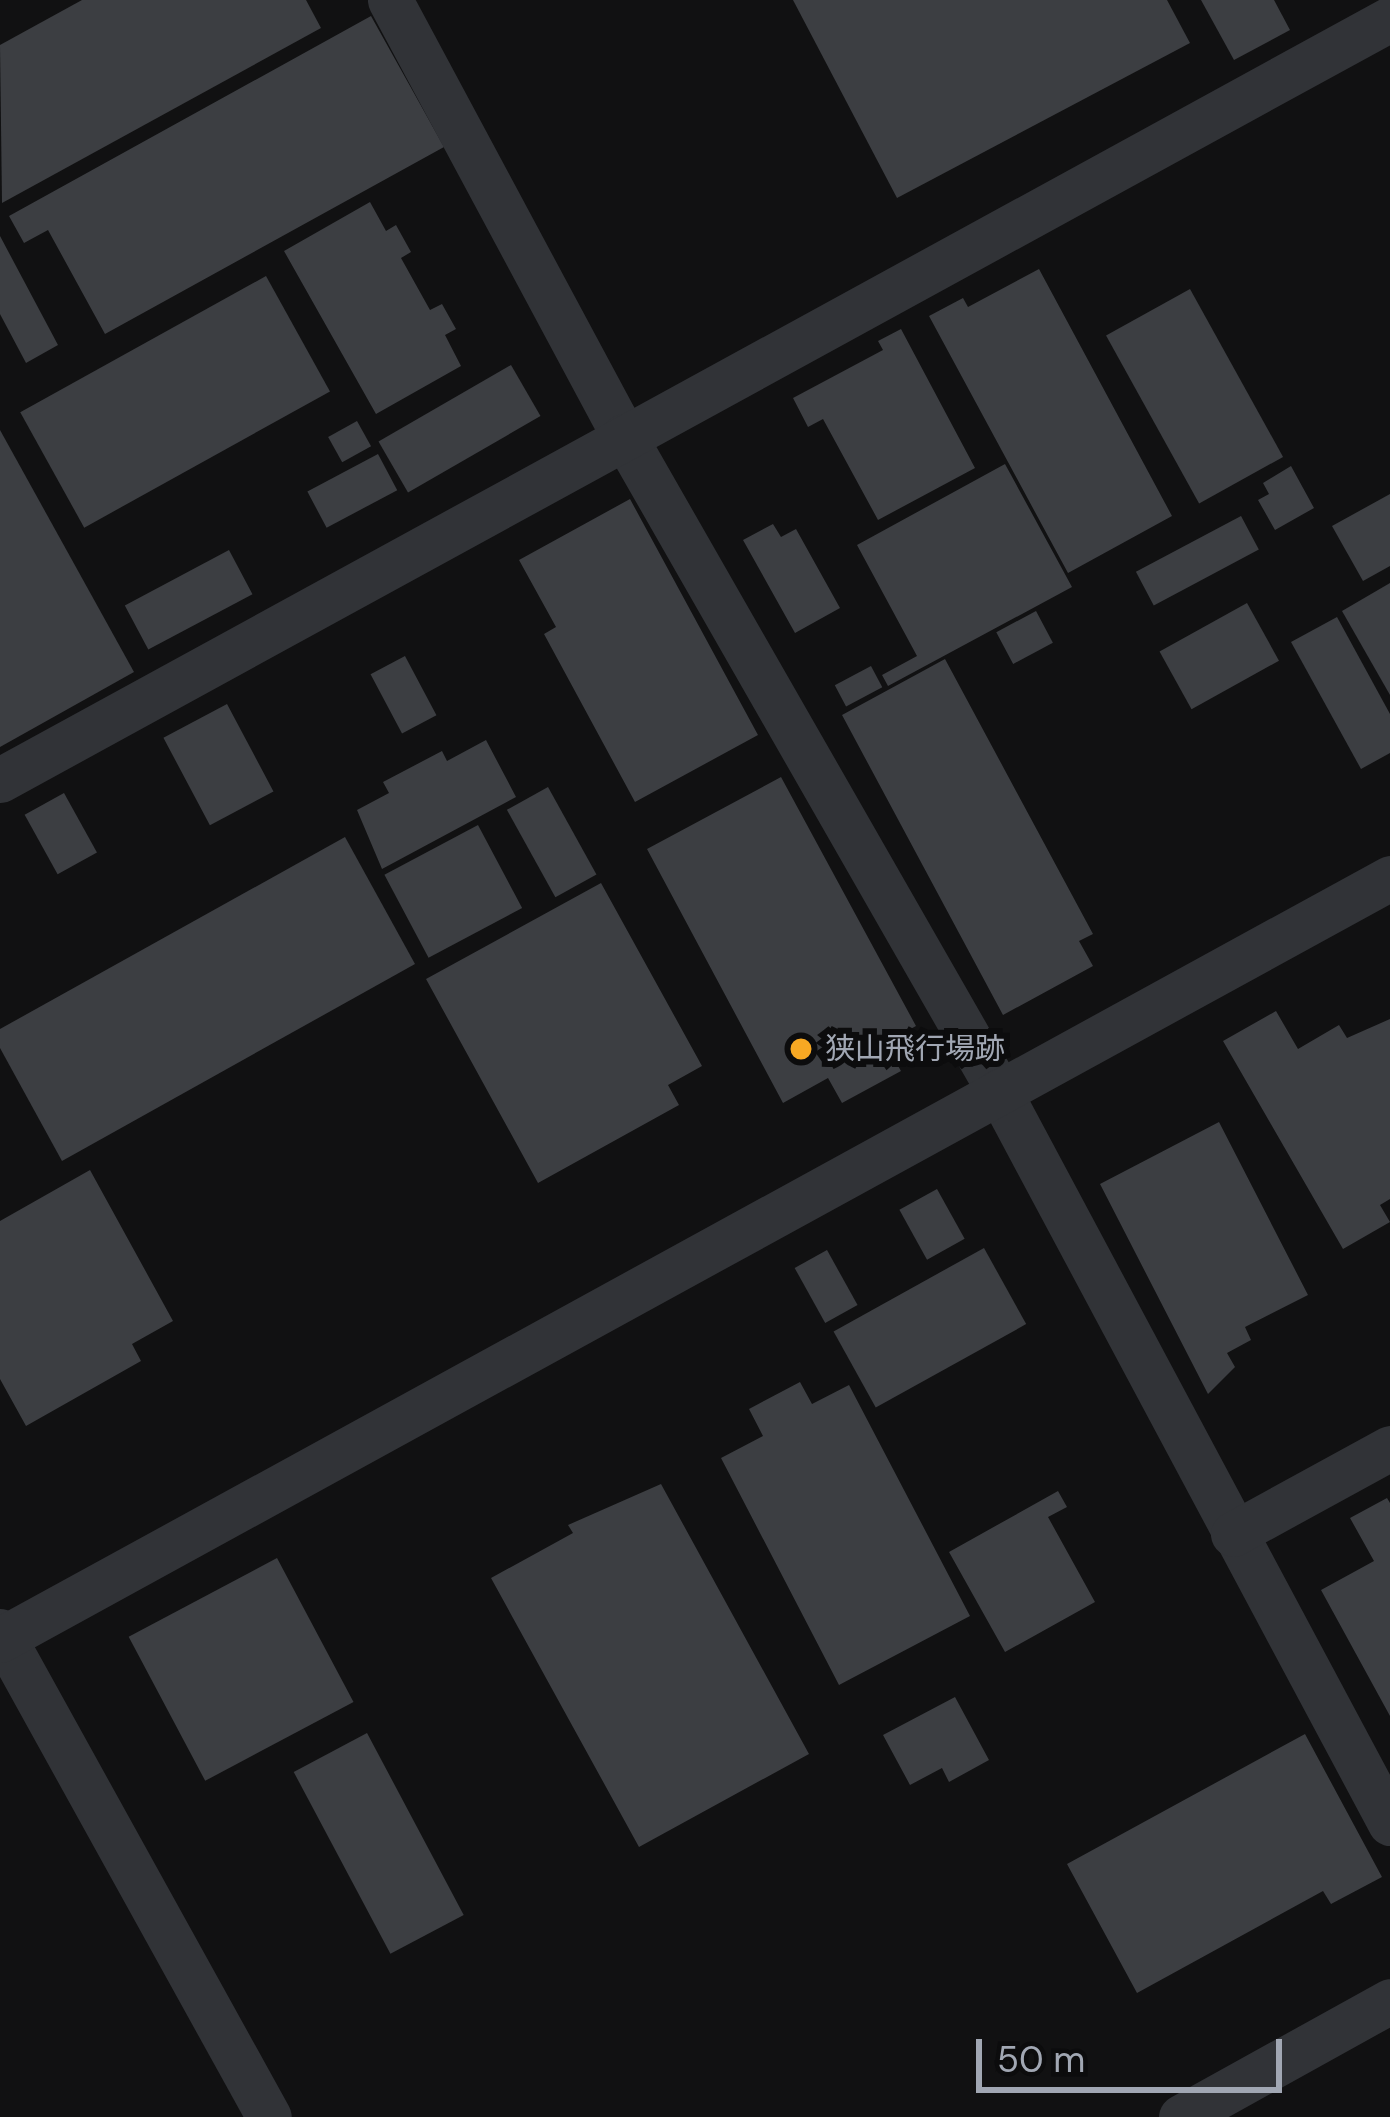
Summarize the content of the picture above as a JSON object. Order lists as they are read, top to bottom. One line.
{"places":["狭山飛行場跡"],"scale_bar":"50 m"}
